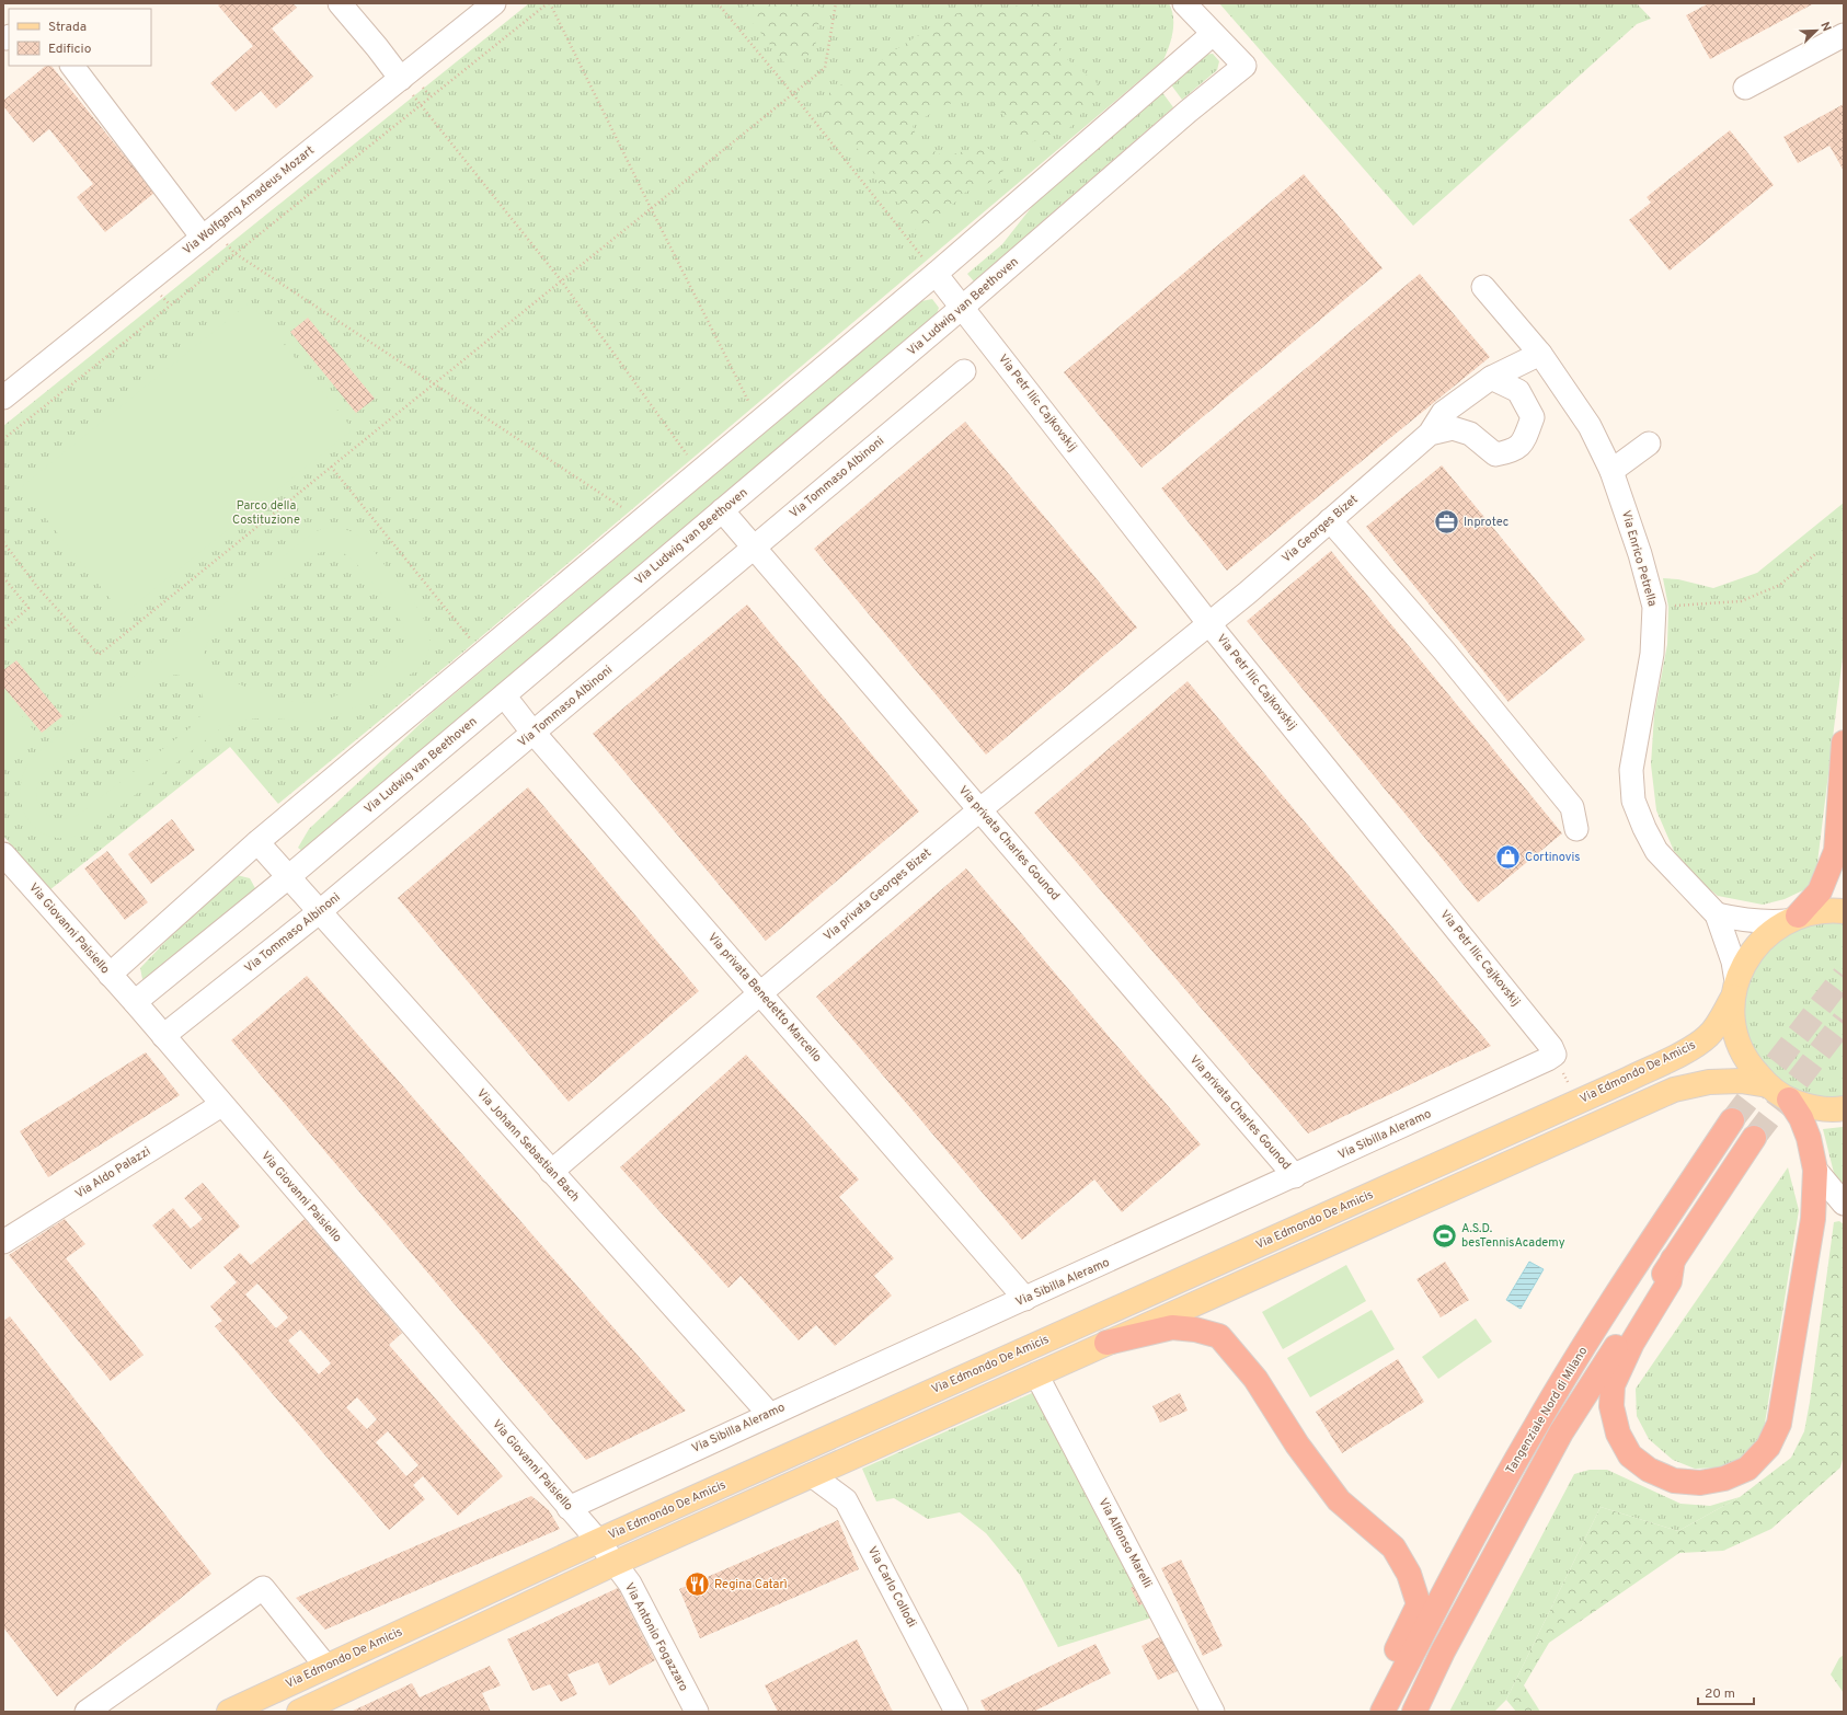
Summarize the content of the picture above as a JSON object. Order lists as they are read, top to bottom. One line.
{"streets":{"highway":["Tangenziale Nord di Milano"],"main road":["Via Edmondo De Amicis"],"street":["Via Wolfgang Amadeus Mozart","Via Ludwig van Beethoven","Via Petr Ilic Cajkovskij","Via Tommaso Albinoni","Via Georges Bizet","Via Enrico Petrella","Via privata Charles Gounod","Via privata Georges Bizet","Via Giovanni Paisiello","Via privata Benedetto Marcello","Via Sibilla Aleramo","Via Johann Sebastian Bach","Via Aldo Palazzi","Via Alfonso Marelli","Via Carlo Collodi","Via Antonio Fogazzaro"]},"crossings":[["Via Ludwig van Beethoven","Via Petr Ilic Cajkovskij"],["Via Ludwig van Beethoven","Via privata Charles Gounod"],["Via Ludwig van Beethoven","Via Giovanni Paisiello"],["Via Ludwig van Beethoven","Via privata Benedetto Marcello"],["Via Ludwig van Beethoven","Via Johann Sebastian Bach"],["Via Petr Ilic Cajkovskij","Via Georges Bizet"],["Via Petr Ilic Cajkovskij","Via privata Georges Bizet"],["Via Petr Ilic Cajkovskij","Via Sibilla Aleramo"],["Via Tommaso Albinoni","Via privata Charles Gounod"],["Via Tommaso Albinoni","Via Giovanni Paisiello"],["Via Tommaso Albinoni","Via privata Benedetto Marcello"],["Via Tommaso Albinoni","Via Johann Sebastian Bach"],["Via Georges Bizet","Via privata Georges Bizet"],["Via Enrico Petrella","Via Edmondo De Amicis"],["Via privata Charles Gounod","Via privata Georges Bizet"],["Via privata Charles Gounod","Via Sibilla Aleramo"],["Via privata Georges Bizet","Via privata Benedetto Marcello"],["Via privata Georges Bizet","Via Johann Sebastian Bach"],["Via Giovanni Paisiello","Via Edmondo De Amicis"],["Via Giovanni Paisiello","Via Sibilla Aleramo"],["Via Giovanni Paisiello","Via Aldo Palazzi"],["Via Giovanni Paisiello","Via Antonio Fogazzaro"],["Via privata Benedetto Marcello","Via Sibilla Aleramo"],["Via Sibilla Aleramo","Via Johann Sebastian Bach"]],"parks":["Parco della Costituzione"],"places":{"office":["Inprotec"],"shop":["Cortinovis"],"sports":["A.S.D. besTennisAcademy"],"restaurant":["Regina Catarì"]},"legend":["Strada","Edificio"],"scale_bar":"20 m","north":"top right"}
